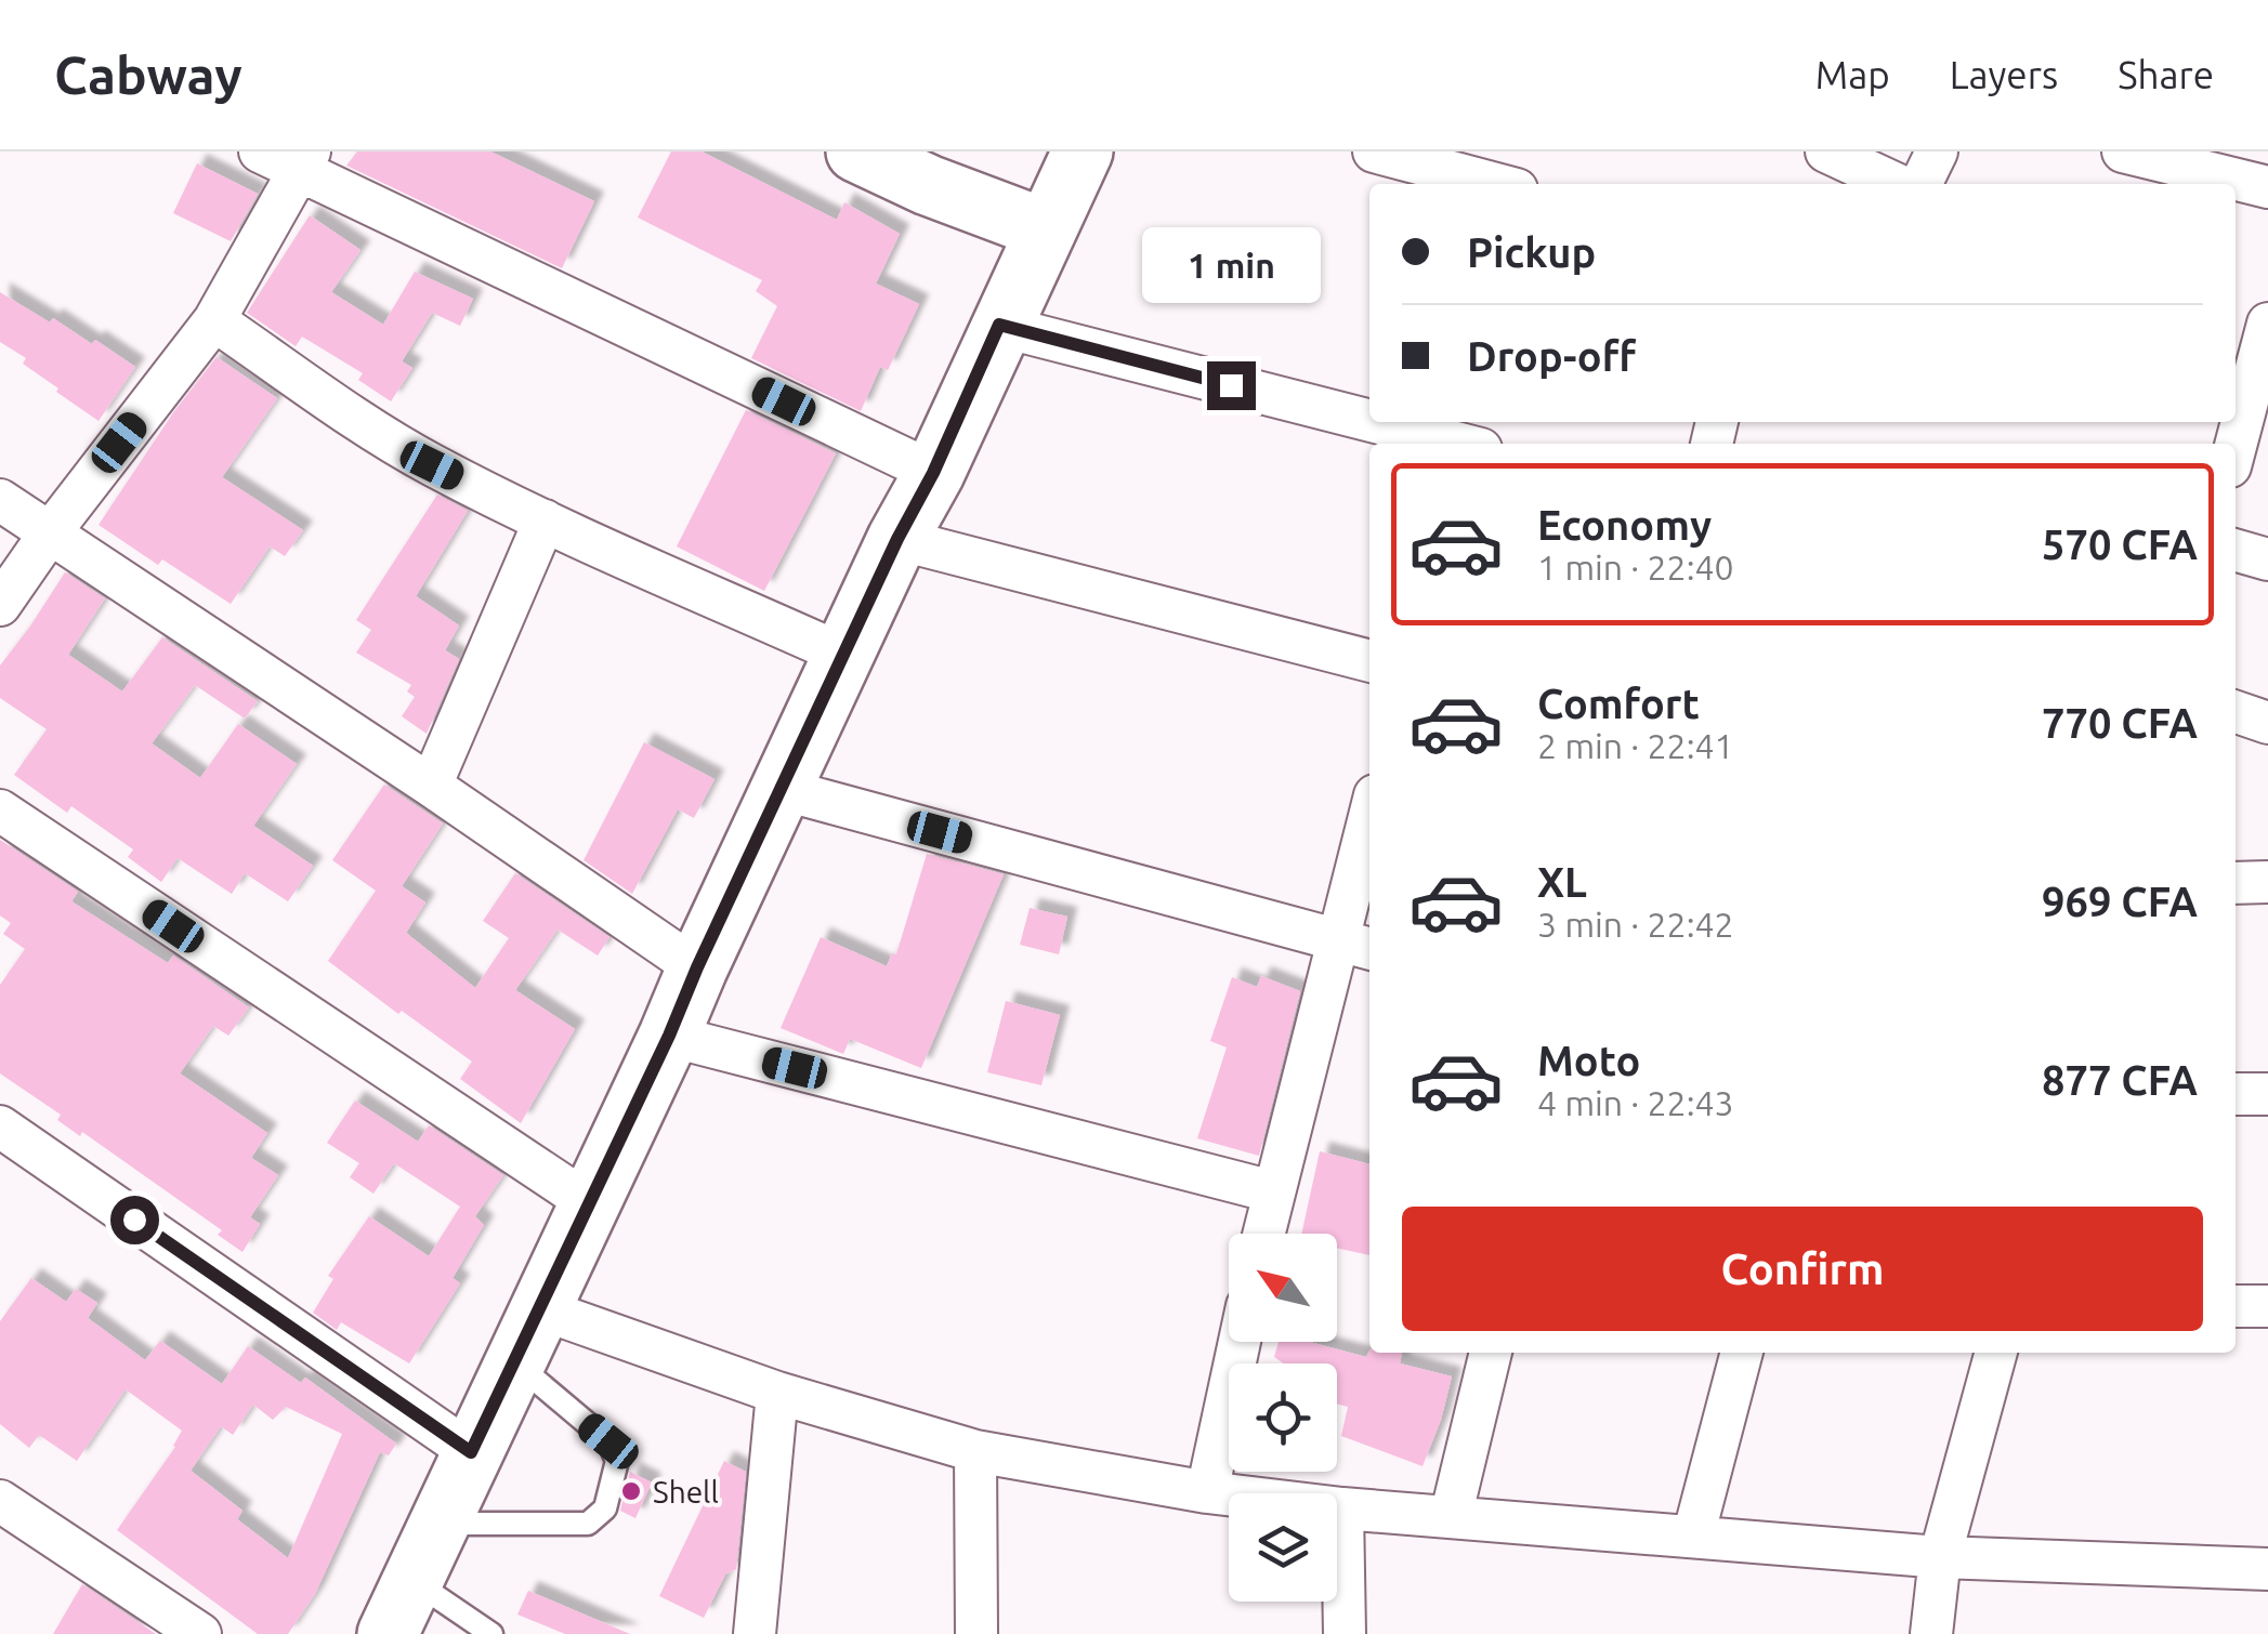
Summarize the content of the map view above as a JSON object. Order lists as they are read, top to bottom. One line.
{"places":["Shell"],"north":"top left","page":{"header":"Cabway","nav":["Map","Layers","Share"],"banner":["Pickup","Drop-off"],"bubble":"1 min","list":[{"name":"Economy","note":"1 min · 22:40","value":"570 CFA"},{"name":"Comfort","note":"2 min · 22:41","value":"770 CFA"},{"name":"XL","note":"3 min · 22:42","value":"969 CFA"},{"name":"Moto","note":"4 min · 22:43","value":"877 CFA"}],"buttons":"Confirm"}}
